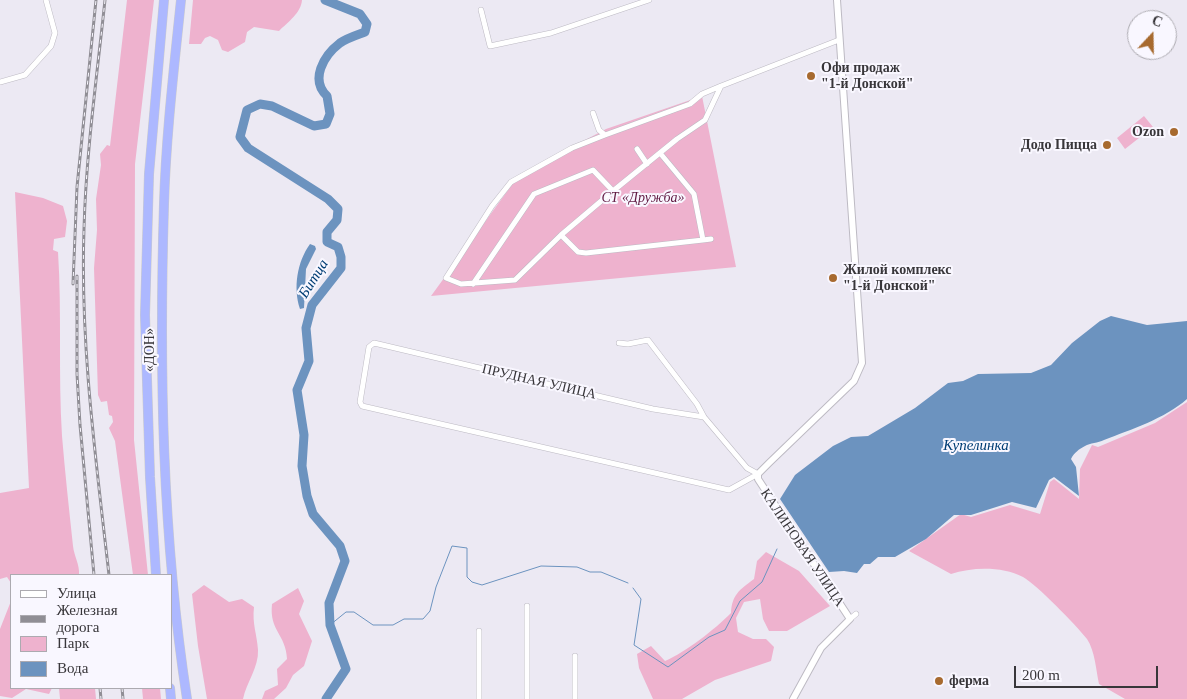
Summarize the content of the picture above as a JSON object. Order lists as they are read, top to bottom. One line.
{"streets":{"highway":["«ДОН»"],"street":["ПРУДНАЯ УЛИЦА","КАЛИНОВАЯ УЛИЦА"]},"crossings":[["ПРУДНАЯ УЛИЦА","КАЛИНОВАЯ УЛИЦА"]],"water":["Битца","Купелинка"],"parks":["СТ «Дружба»"],"places":["Офи продаж \"1-й Донской\"","Ozon","Додо Пицца","Жилой комплекс \"1-й Донской\"","ферма"],"legend":["Улица","Железная дорога","Парк","Вода"],"scale_bar":"200 m","north":"top"}
